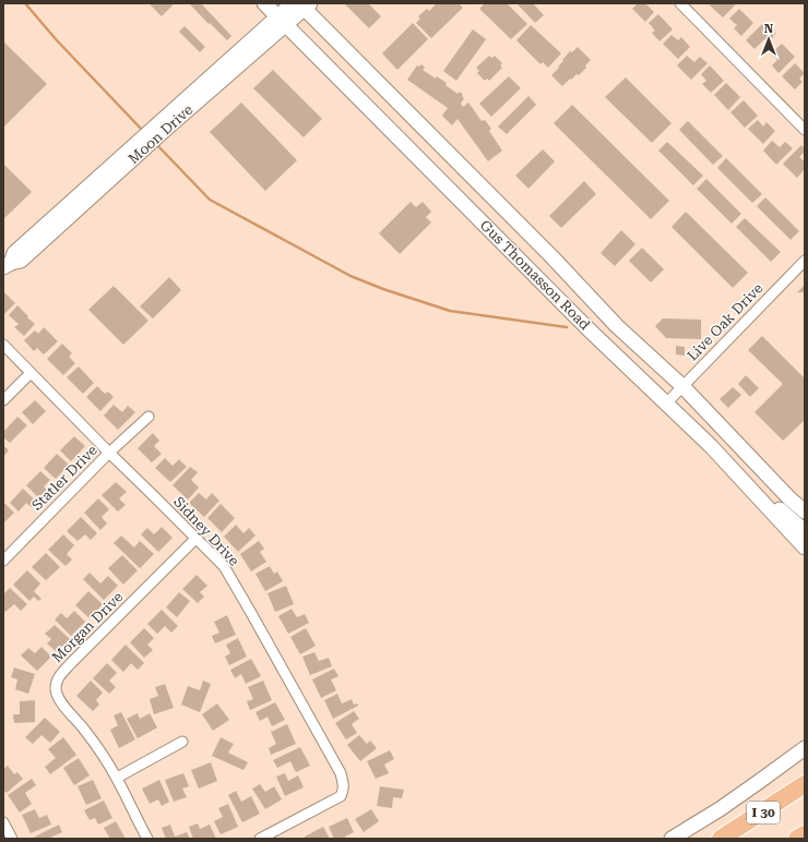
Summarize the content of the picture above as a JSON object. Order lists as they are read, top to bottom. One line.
{"streets":{"highway":["I 30"],"main road":["Moon Drive","Gus Thomasson Road"],"street":["Live Oak Drive","Statler Drive","Sidney Drive","Morgan Drive"]},"crossings":[["Moon Drive","Gus Thomasson Road"],["Gus Thomasson Road","Live Oak Drive"],["Statler Drive","Sidney Drive"],["Sidney Drive","Morgan Drive"]],"north":"top"}
